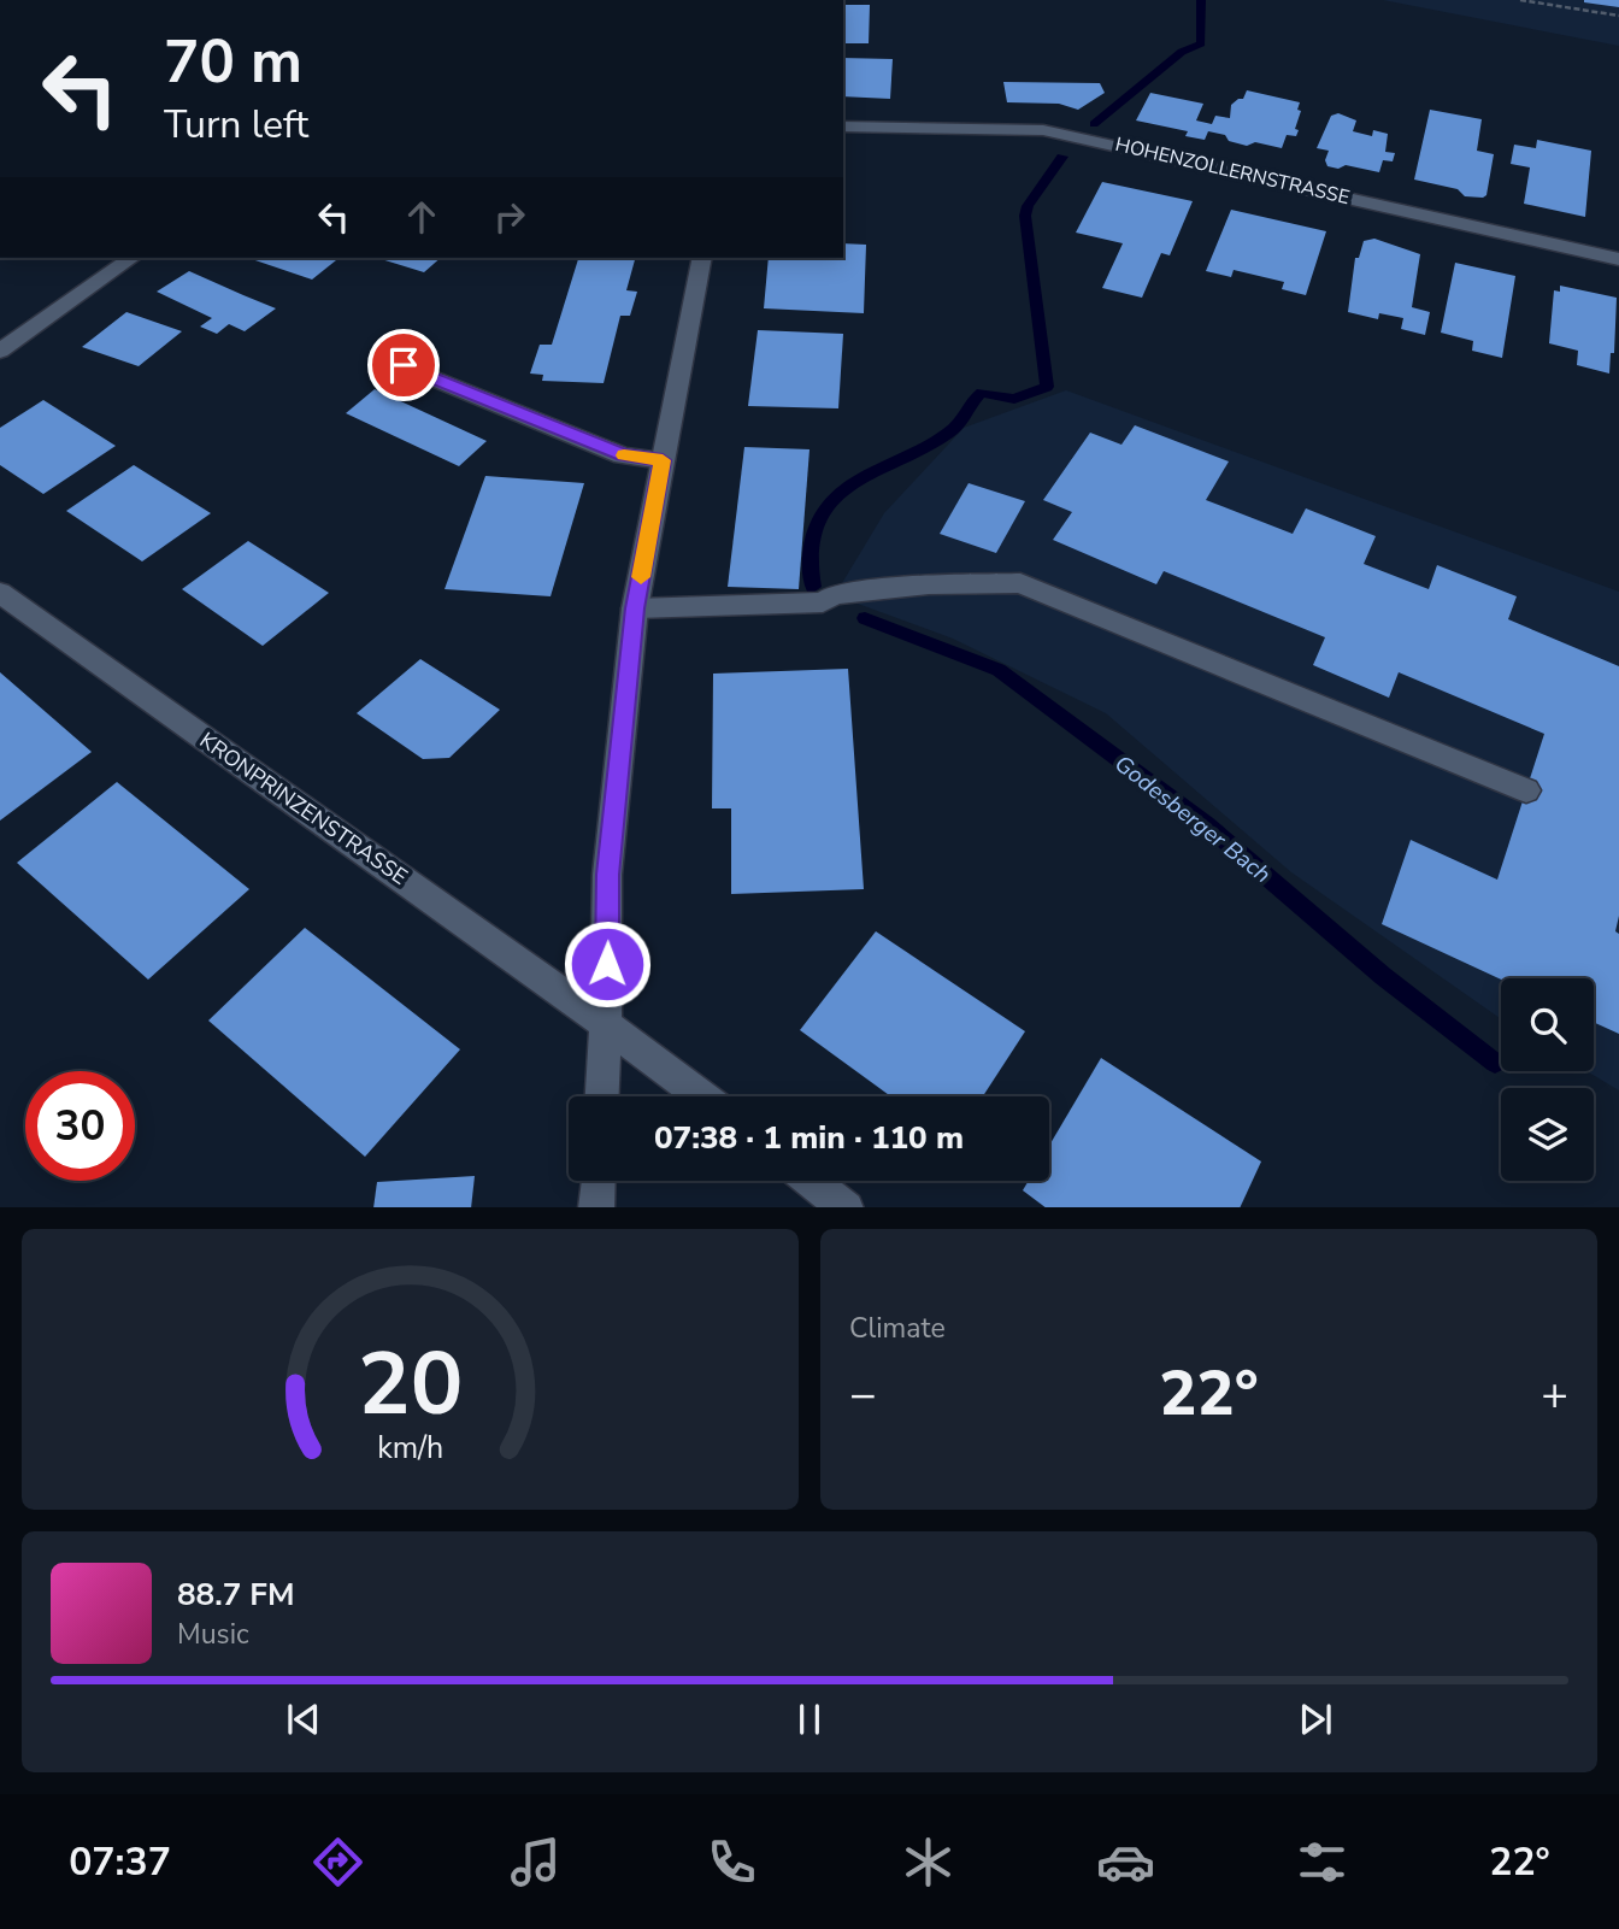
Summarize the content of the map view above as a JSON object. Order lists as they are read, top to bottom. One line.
{"streets":{"street":["HOHENZOLLERNSTRASSE","KRONPRINZENSTRASSE"]},"water":["Godesberger Bach"],"page":{"turn":["70 m","Turn left"],"limit":"30","trip":"07:38 · 1 min · 110 m","tile":"Climate","heat":["−","22°","+"],"song":["88.7 FM","Music"],"tabs":["07:37","22°"],"gauge":["20","km/h"]}}
